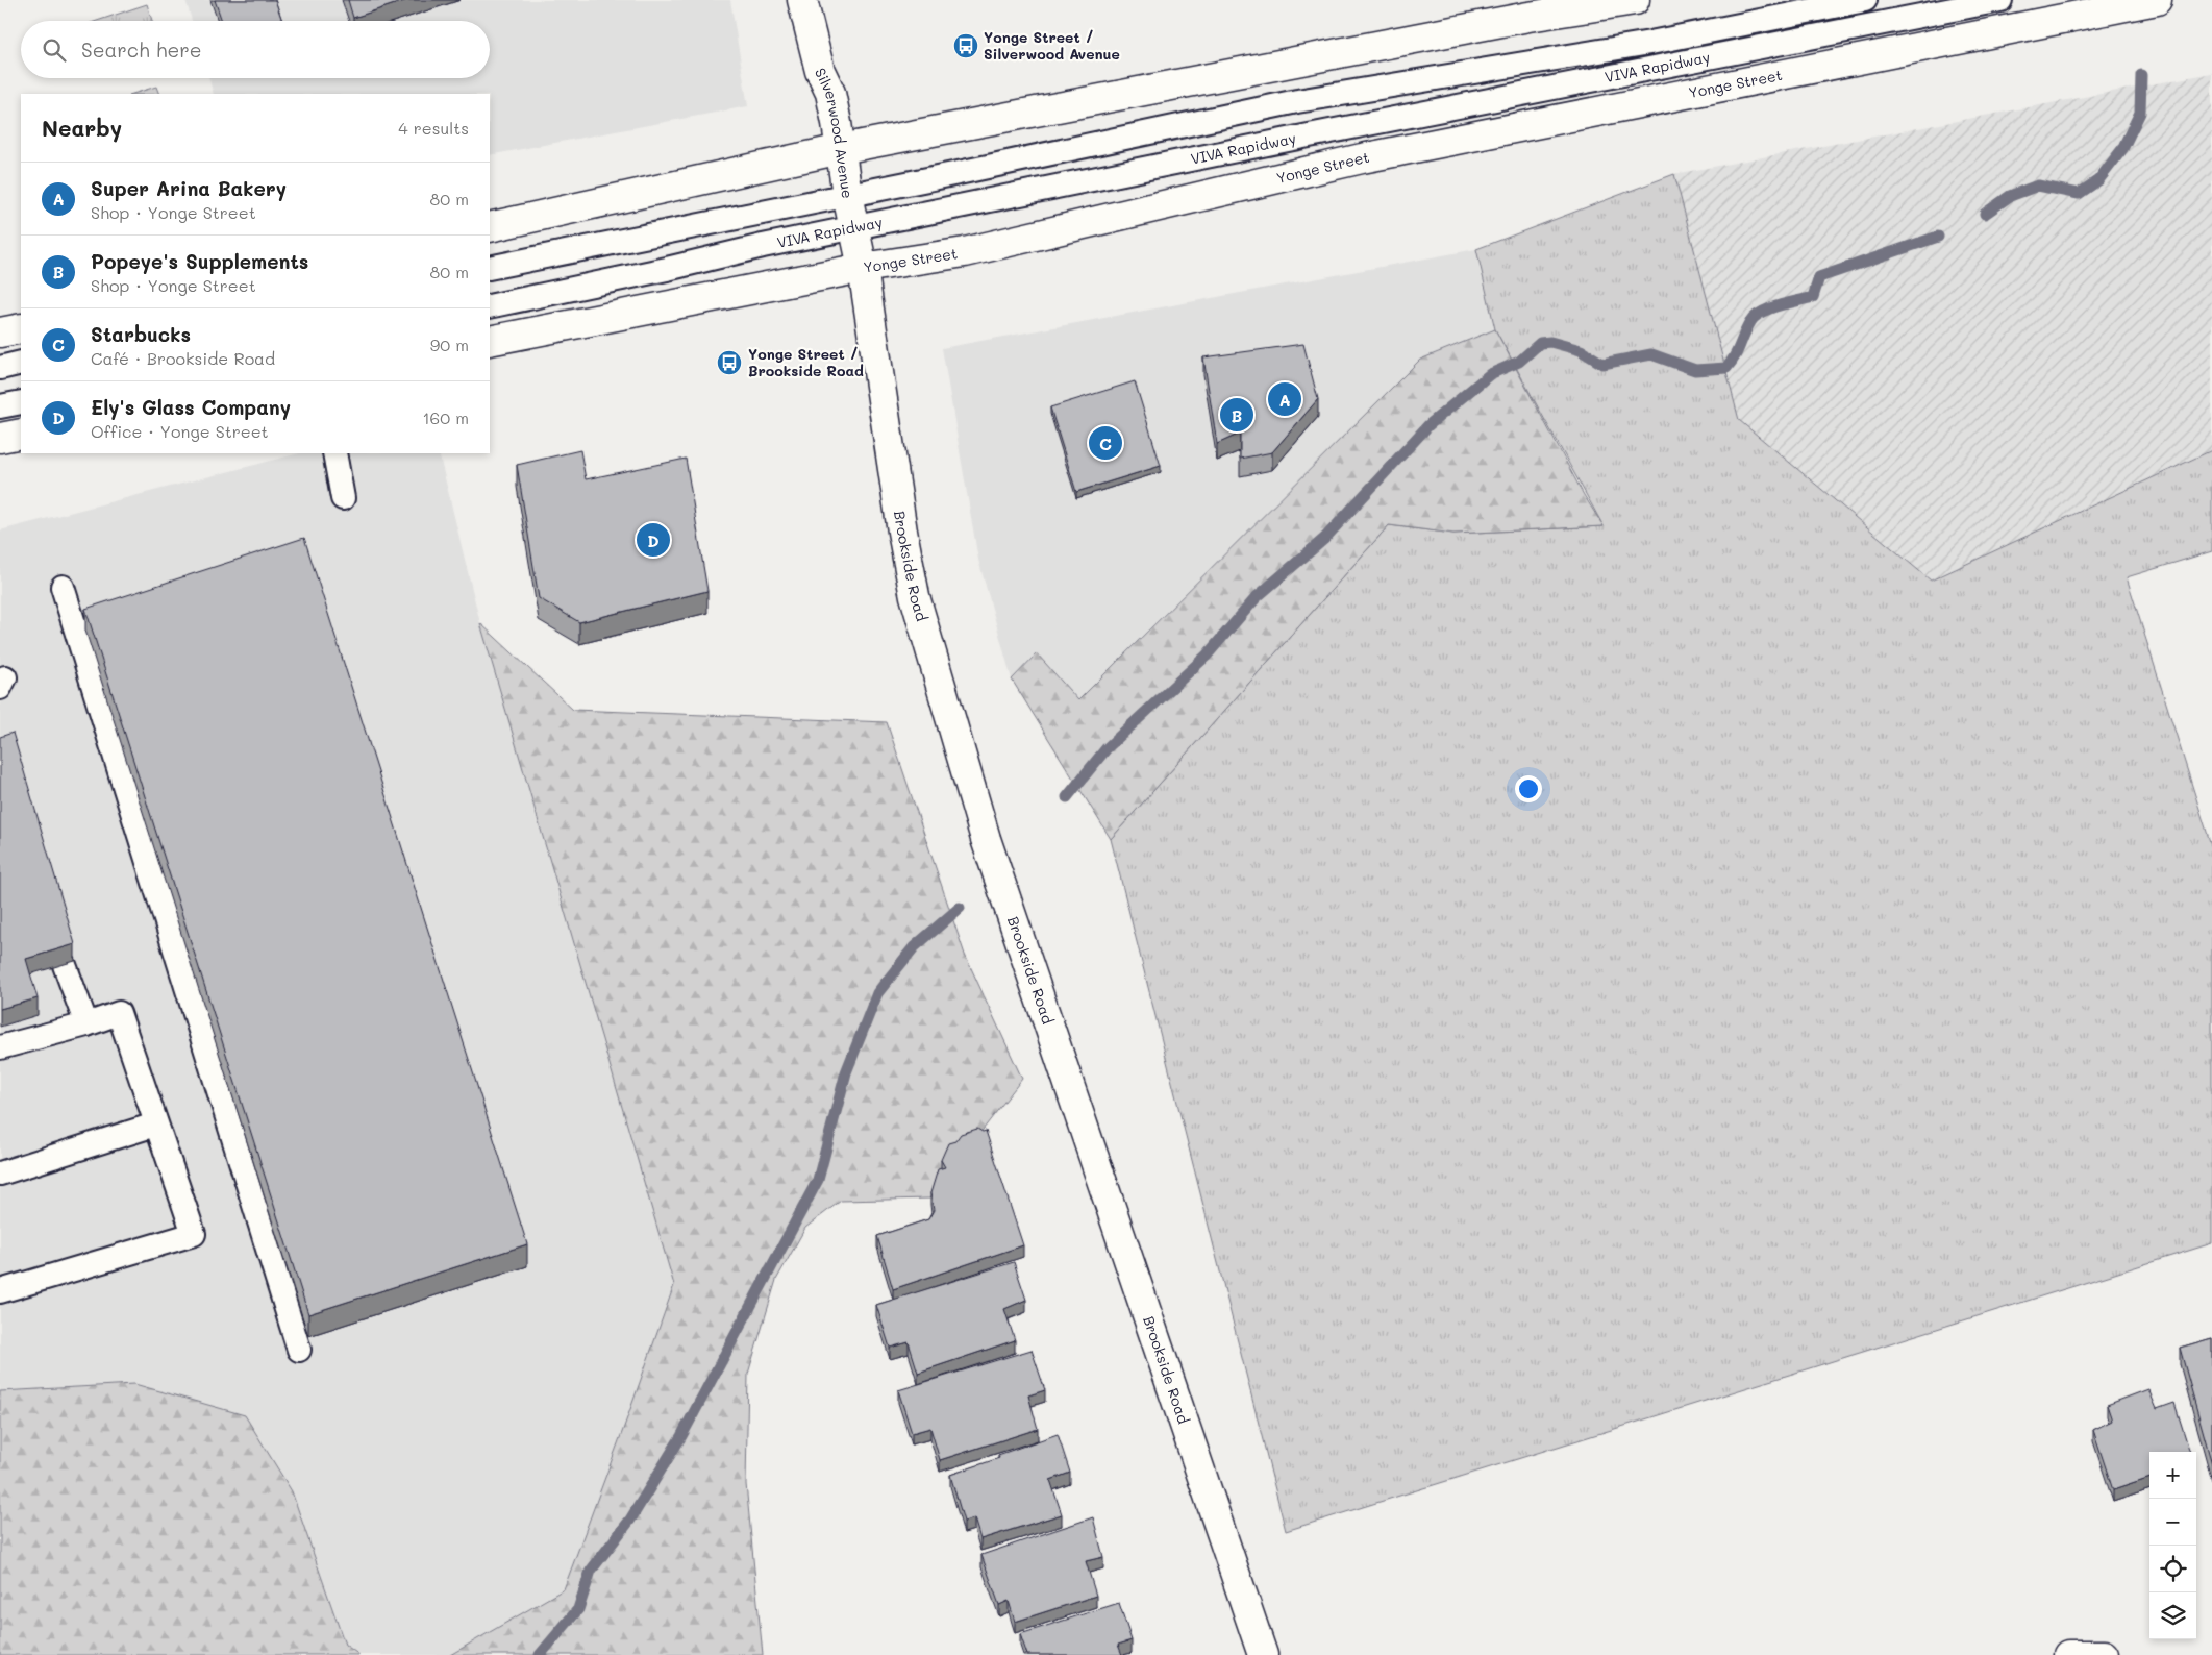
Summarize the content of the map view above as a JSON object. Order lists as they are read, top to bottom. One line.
{"streets":{"main road":["Yonge Street","Silverwood Avenue","Brookside Road"],"lane":["VIVA Rapidway"]},"crossings":[["VIVA Rapidway","Silverwood Avenue"],["Yonge Street","Silverwood Avenue"],["Yonge Street","Brookside Road"],["Silverwood Avenue","Brookside Road"]],"places":{"bus stop":["Yonge Street / Silverwood Avenue","Yonge Street / Brookside Road"]},"page":{"search":"Search here","heading":["Nearby","4 results"],"list":[{"mark":"A","name":"Super Arina Bakery","note":"Shop · Yonge Street","value":"80 m"},{"mark":"B","name":"Popeye's Supplements","note":"Shop · Yonge Street","value":"80 m"},{"mark":"C","name":"Starbucks","note":"Café · Brookside Road","value":"90 m"},{"mark":"D","name":"Ely's Glass Company","note":"Office · Yonge Street","value":"160 m"}],"pins":["A","B","C","D"],"map_buttons":["+","−"]}}
